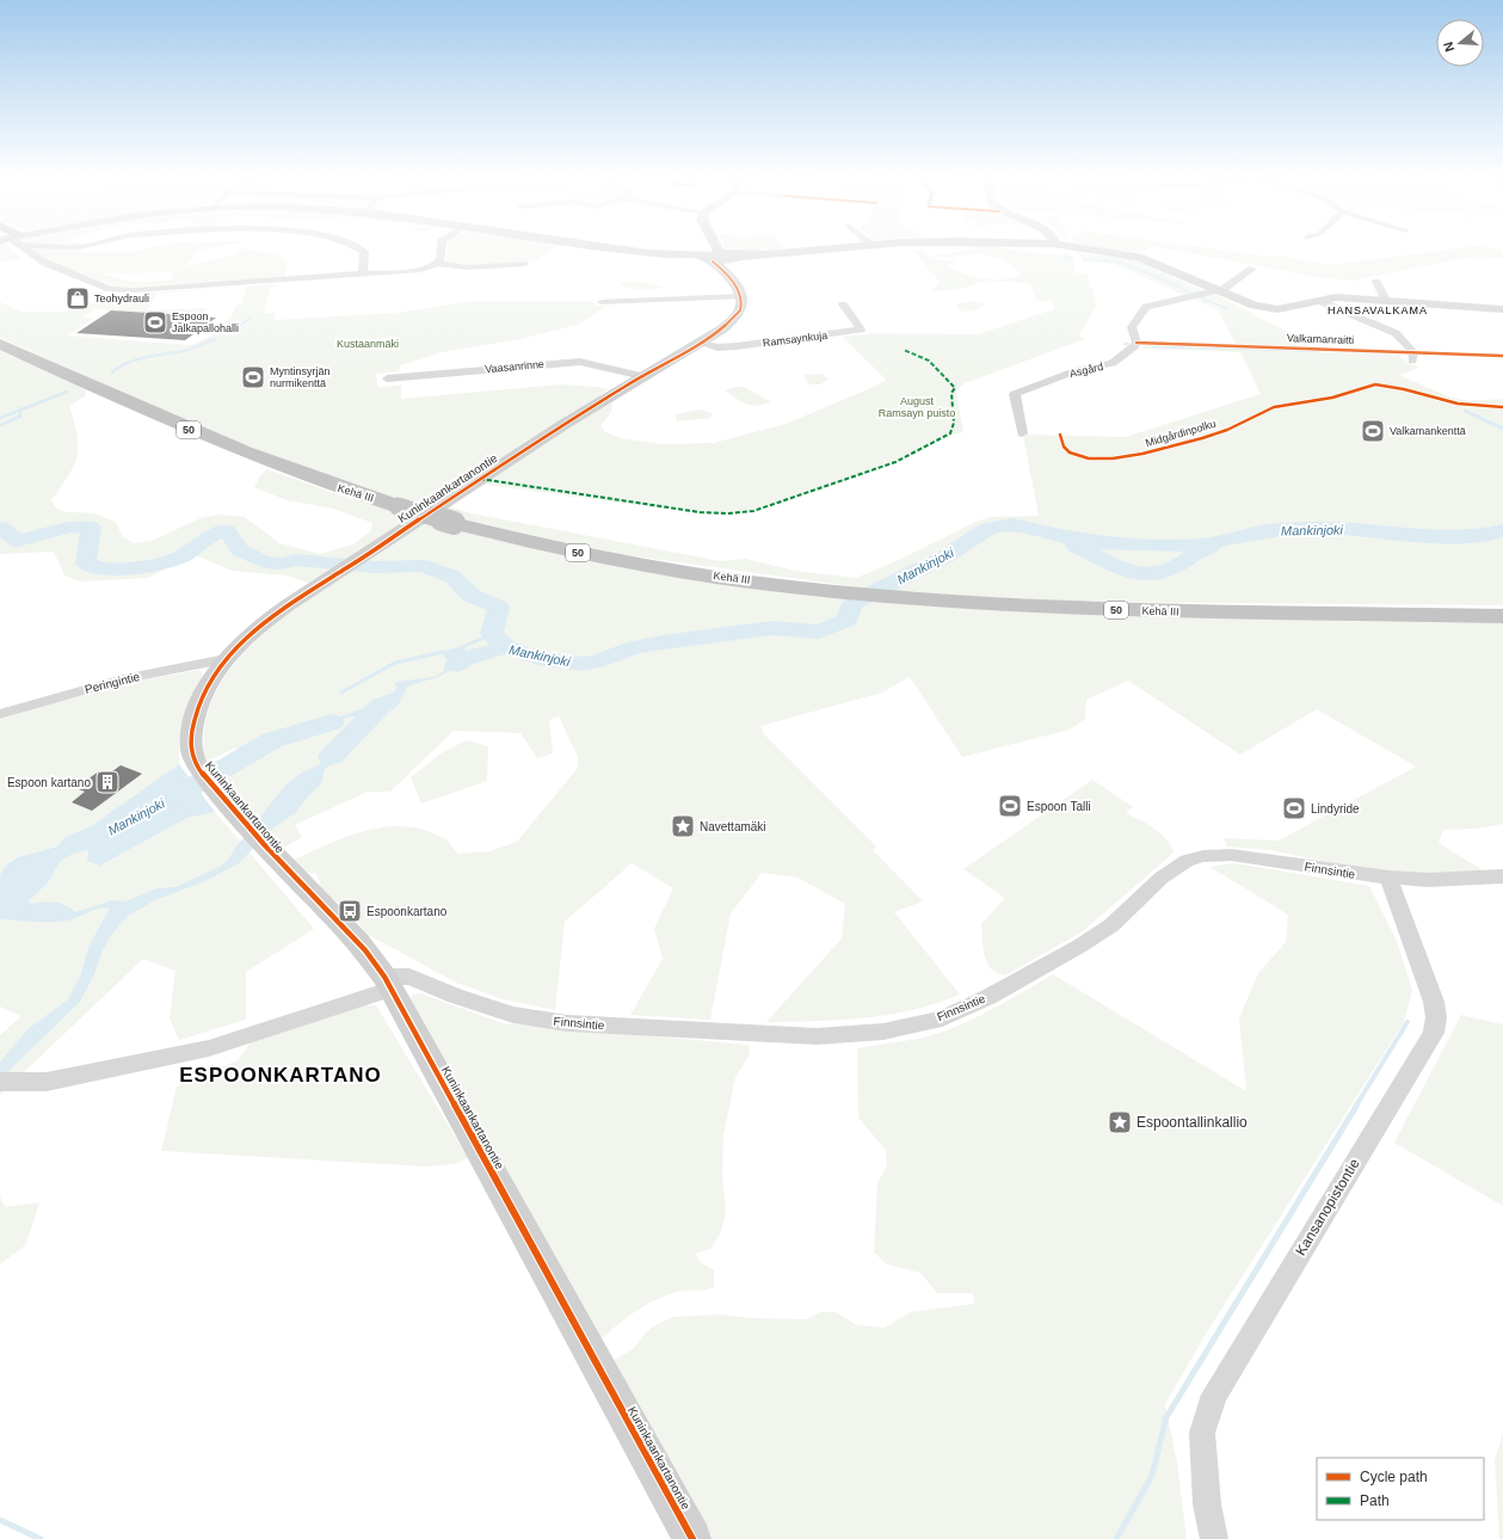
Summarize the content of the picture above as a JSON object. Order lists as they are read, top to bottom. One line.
{"streets":{"highway":["50","Kehä III"],"street":["Ramsaynkuja","Vaasanrinne","Asgård","Kuninkaankartanontie","Peringintie","Finnsintie","Kansanopistontie"],"cycle path":["Valkamanraitti","Midgårdinpolku"]},"crossings":[["Ramsaynkuja","Kuninkaankartanontie"],["Vaasanrinne","Kuninkaankartanontie"],["Kuninkaankartanontie","Peringintie"],["Kuninkaankartanontie","Finnsintie"],["Finnsintie","Kansanopistontie"]],"districts":["HANSAVALKAMA","ESPOONKARTANO"],"water":["Mankinjoki"],"parks":["Kustaanmäki","August Ramsayn puisto"],"places":{"shop":["Teohydrauli"],"sports":["Espoon Jalkapallohalli","Myntinsyrjän nurmikenttä","Valkamankenttä","Espoon Talli","Lindyride"],"building":["Espoon kartano"],"place":["Navettamäki","Espoontallinkallio"],"bus stop":["Espoonkartano"]},"legend":["Cycle path","Path"],"north":"left"}
